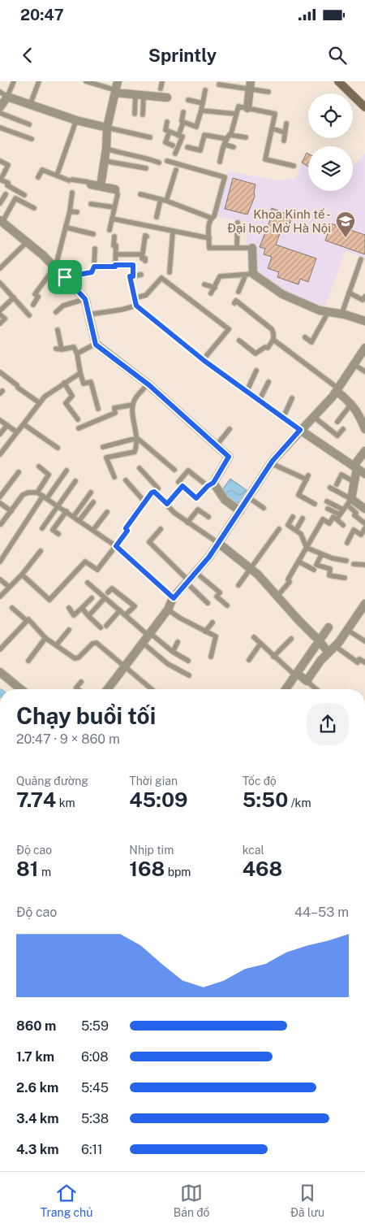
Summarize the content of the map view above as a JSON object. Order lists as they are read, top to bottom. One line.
{"places":{"school or university":["Khoa Kinh tế - Đại học Mở Hà Nội"]},"page":{"status":"20:47","header":"Sprintly","heading":["Chạy buổi tối","20:47 · 9 × 860 m"],"stats":[["Quãng đường","7.74 km"],["Thời gian","45:09"],["Tốc độ","5:50 /km"],["Độ cao","81 m"],["Nhịp tim","168 bpm"],["kcal","468"]],"chart":["Độ cao","44–53 m"],"list":[{"name":"860 m","note":"5:59"},{"name":"1.7 km","note":"6:08"},{"name":"2.6 km","note":"5:45"},{"name":"3.4 km","note":"5:38"},{"name":"4.3 km","note":"6:11"}],"tabs":["Trang chủ","Bản đồ","Đã lưu"]}}
